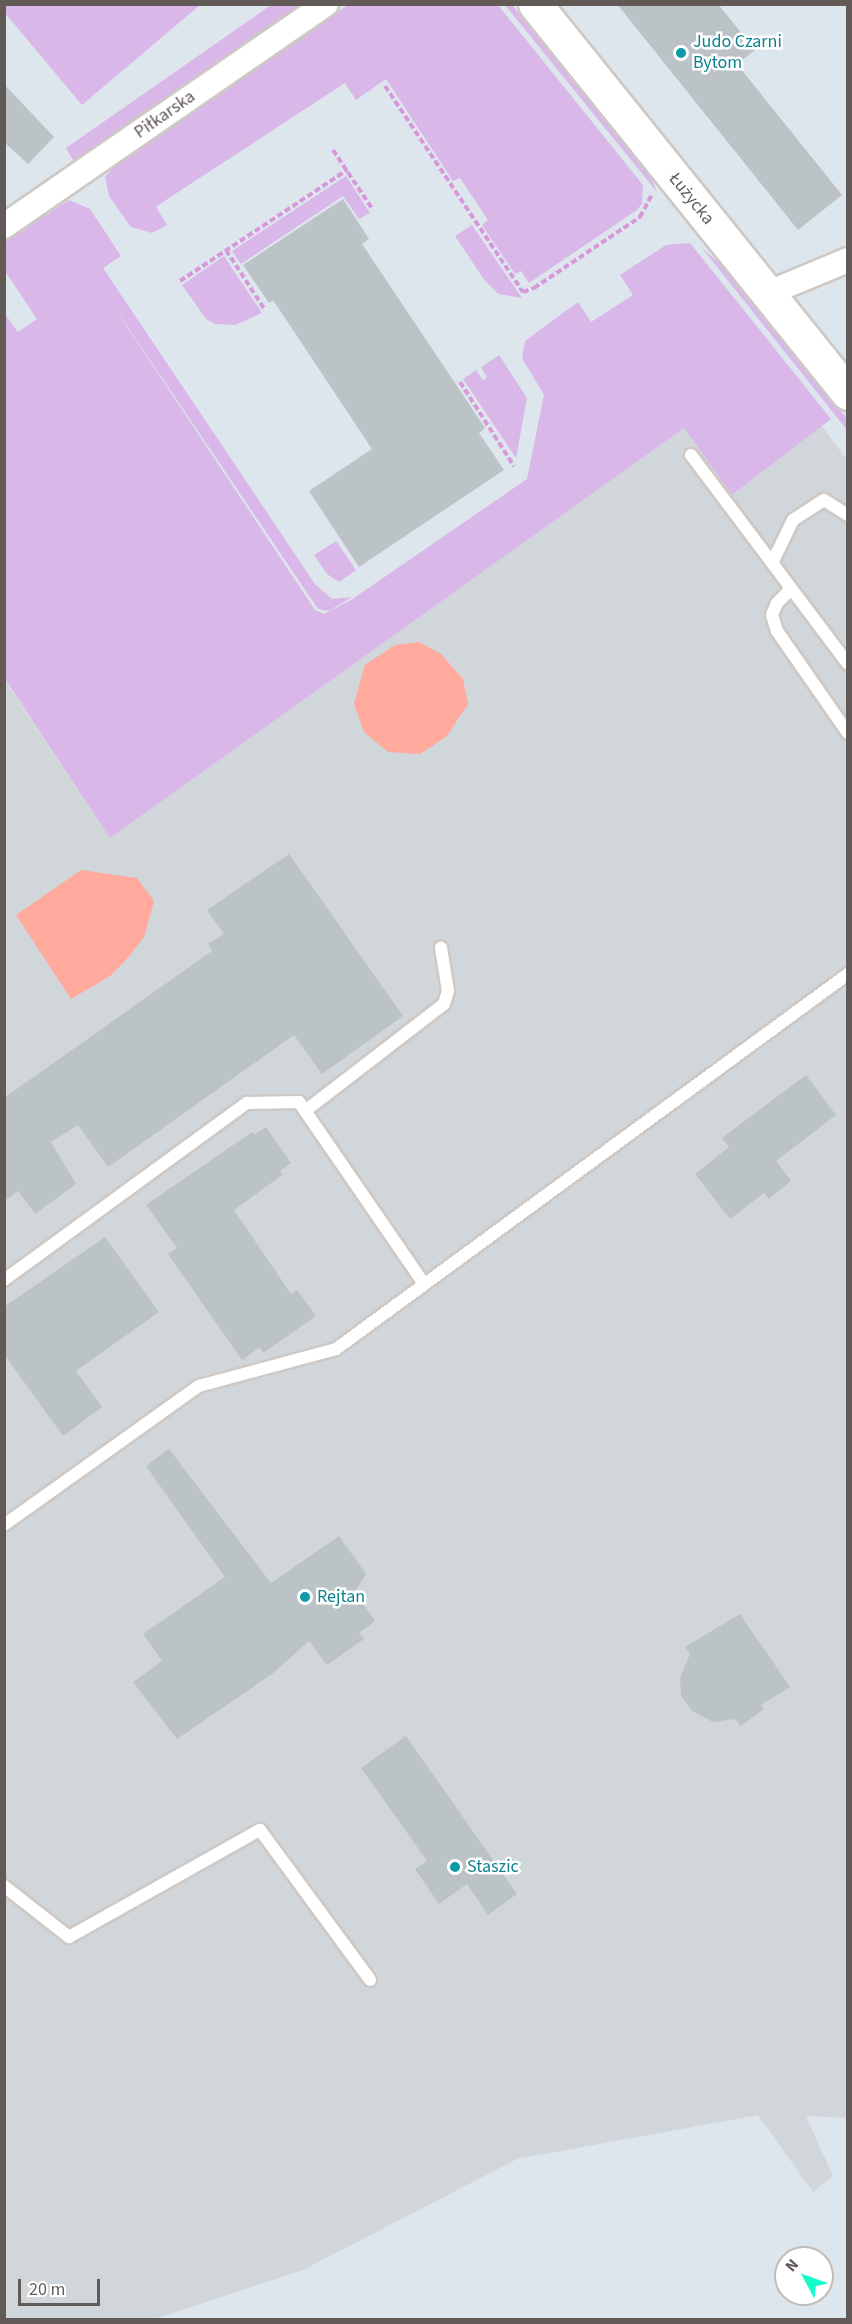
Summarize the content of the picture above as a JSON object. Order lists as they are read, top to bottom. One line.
{"streets":{"street":["Piłkarska","Łużycka"]},"places":["Judo Czarni Bytom","Rejtan","Staszic"],"scale_bar":"20 m","north":"top left"}
